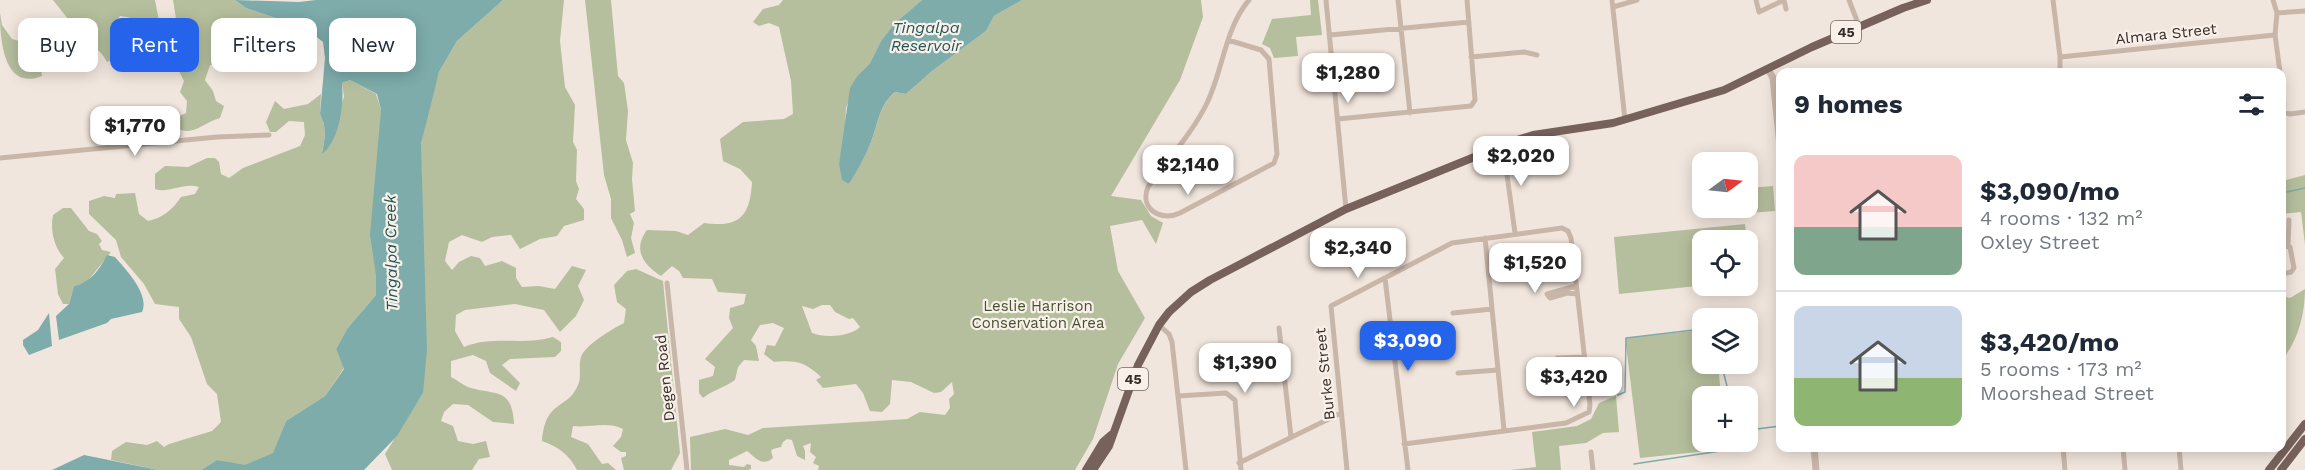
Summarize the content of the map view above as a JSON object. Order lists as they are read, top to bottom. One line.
{"streets":{"main road":["45"],"street":["Almara Street","Burke Street","Degen Road"]},"water":["Tingalpa Reservoir","Tingalpa Creek"],"parks":["Leslie Harrison Conservation Area"],"north":"right","page":{"chip":["Buy","Rent","Filters","New"],"price":["$1,280","$1,770","$2,020","$2,140","$2,340","$1,520","$3,090","$1,390","$3,420"],"heading":"9 homes","list":[{"name":"$3,090/mo","note":"4 rooms · 132 m² · Oxley Street"},{"name":"$3,420/mo","note":"5 rooms · 173 m² · Moorshead Street"}],"map_buttons":"+"}}
